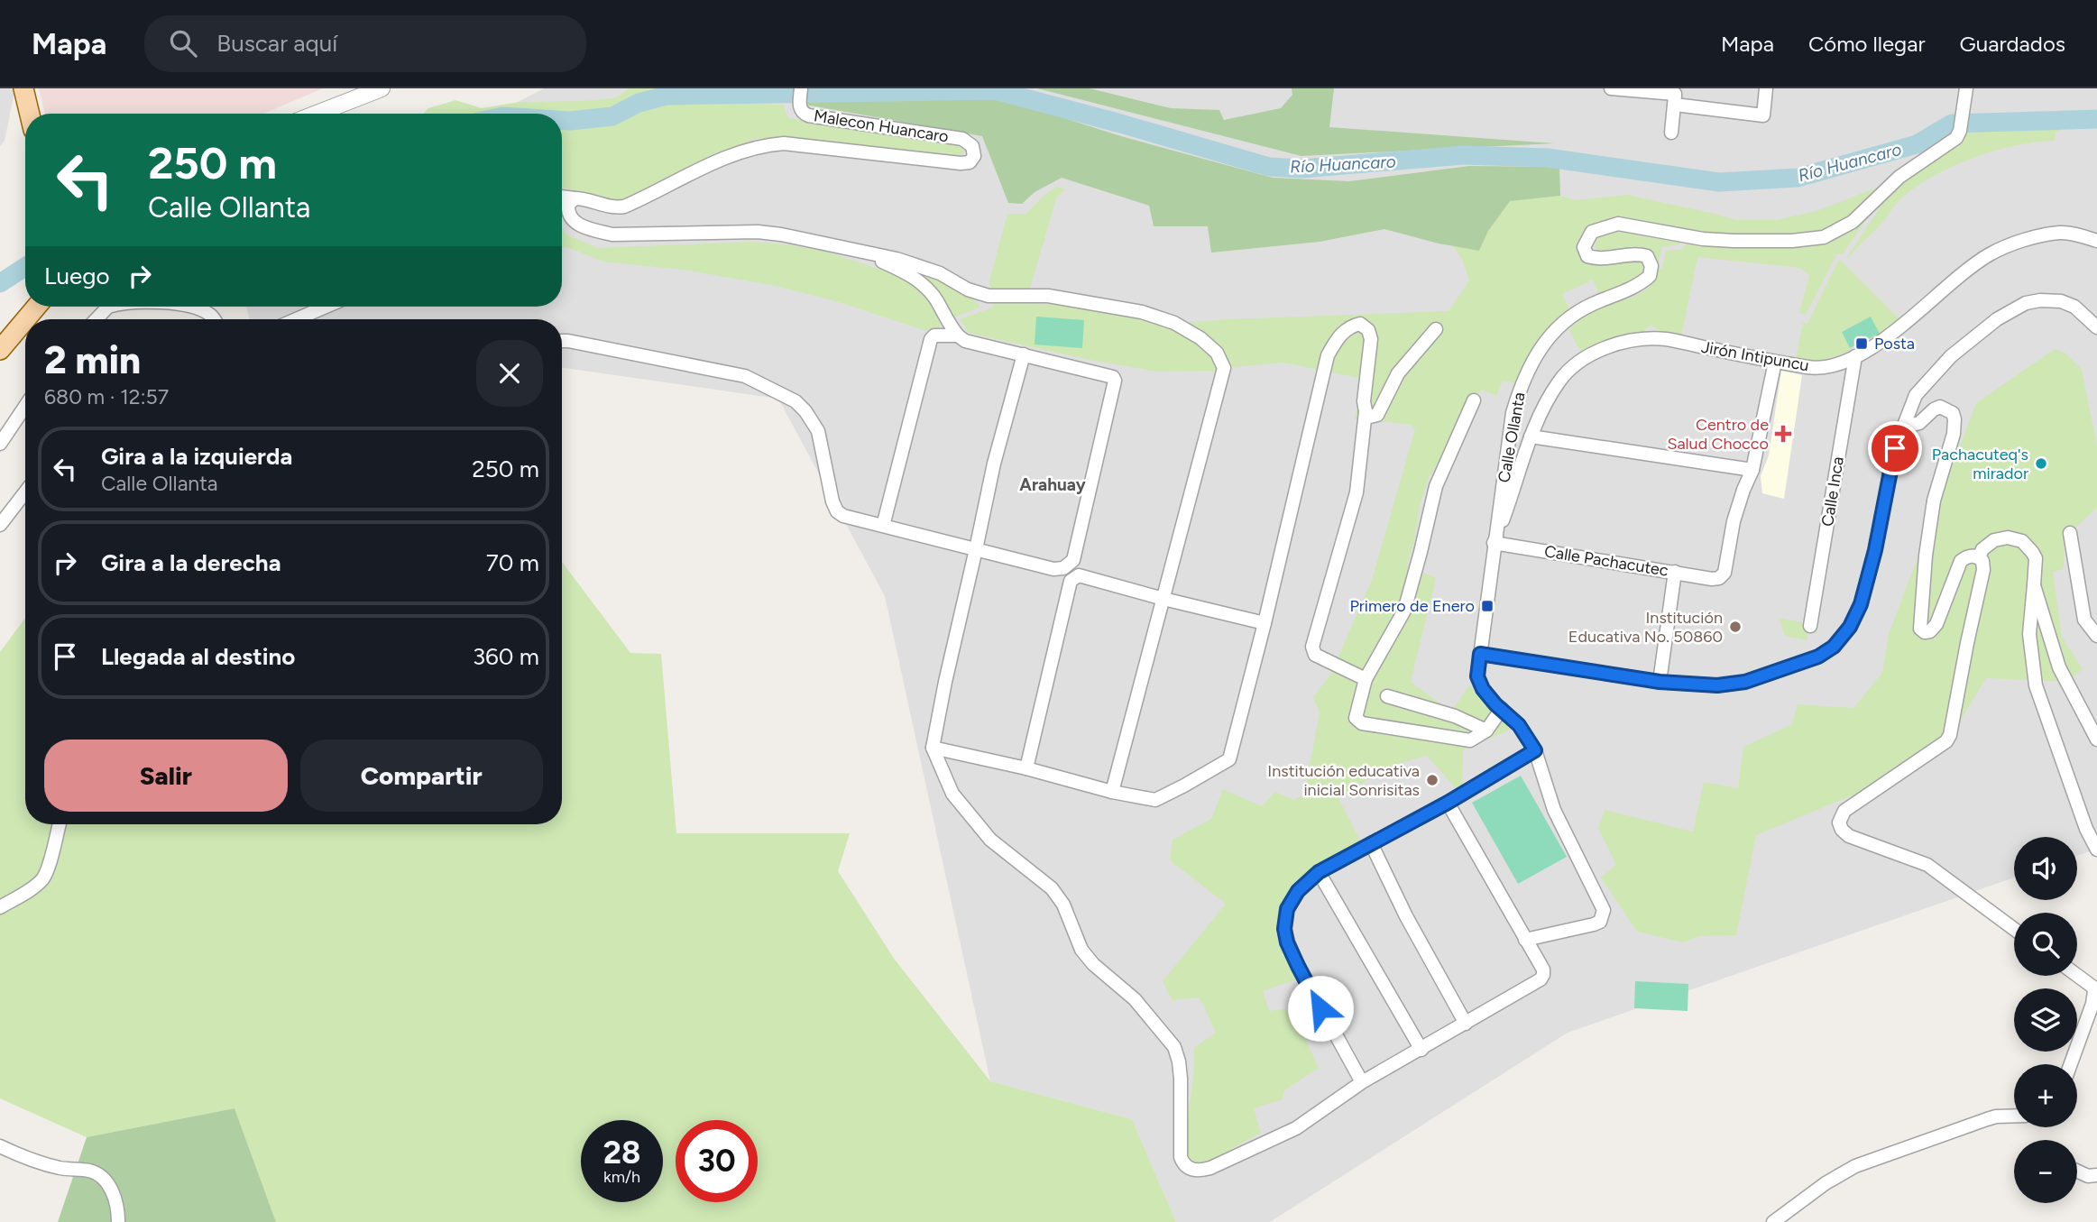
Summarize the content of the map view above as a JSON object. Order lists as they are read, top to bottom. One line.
{"streets":{"street":["Malecon Huancaro","Jirón Intipuncu","Calle Ollanta","Calle Inca","Calle Pachacutec"]},"crossings":[["Jirón Intipuncu","Calle Ollanta"],["Jirón Intipuncu","Calle Inca"],["Jirón Intipuncu","Calle Pachacutec"],["Calle Ollanta","Calle Pachacutec"]],"districts":["Arahuay"],"water":["Río Huancaro"],"places":{"transit":["Posta","Primero de Enero"],"health":["Centro de Salud Chocco"],"other":["Pachacuteq's mirador","Institución Educativa No. 50860","Institución educativa inicial Sonrisitas"]},"page":{"header":"Mapa","search":"Buscar aquí","nav":["Mapa","Cómo llegar","Guardados"],"turn":["250 m","Calle Ollanta"],"then":"Luego","heading":["2 min","680 m · 12:57"],"list":[{"name":"Gira a la izquierda","note":"Calle Ollanta","value":"250 m"},{"name":"Gira a la derecha","value":"70 m"},{"name":"Llegada al destino","value":"360 m"}],"buttons":["Salir","Compartir"],"map_buttons":["+","−"],"speed":"28 km/h","limit":"30"}}
